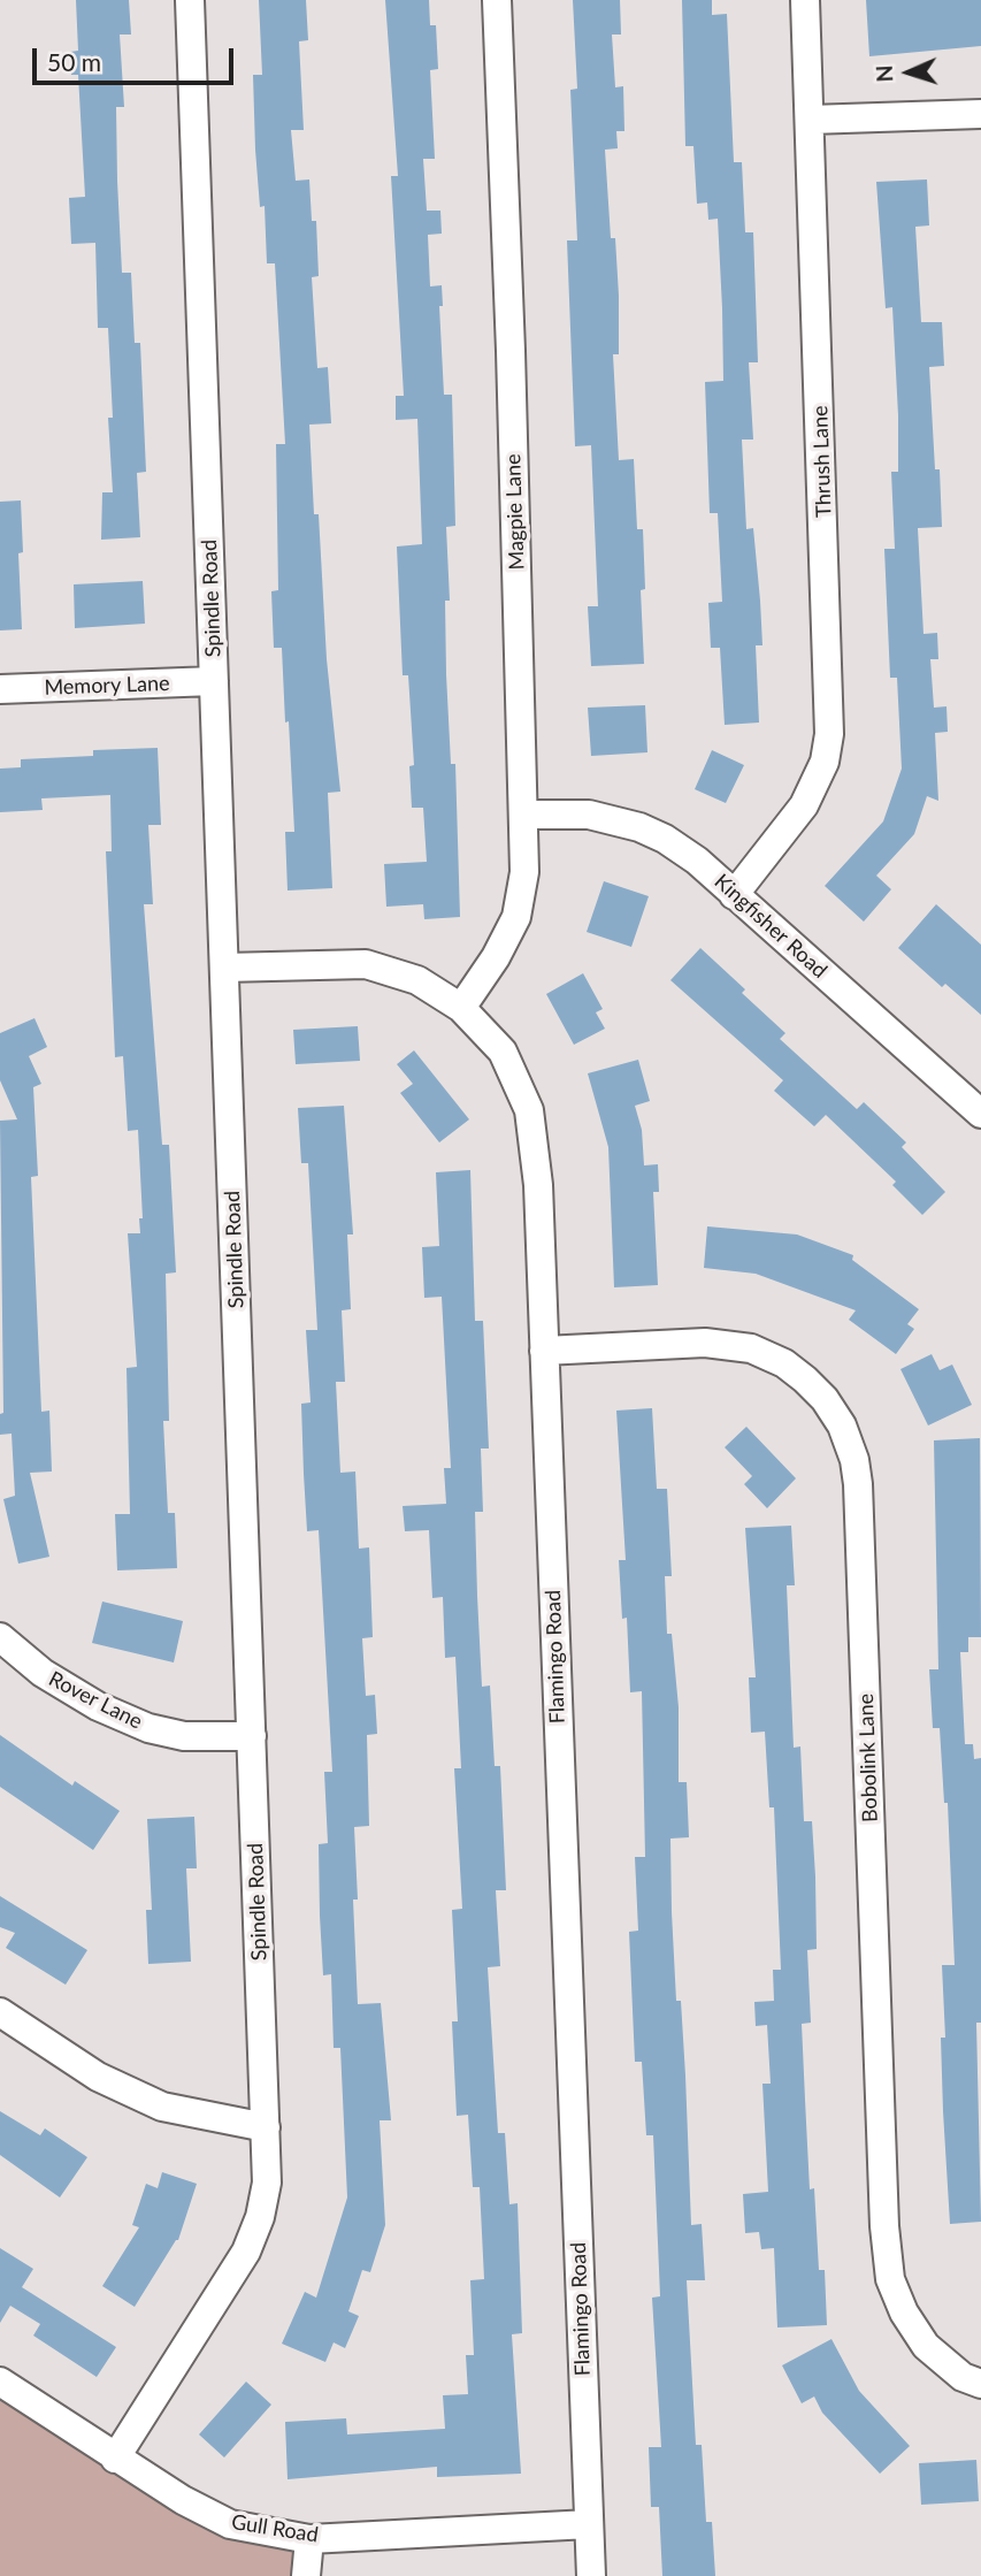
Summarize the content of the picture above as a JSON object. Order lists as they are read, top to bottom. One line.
{"streets":{"street":["Thrush Lane","Magpie Lane","Spindle Road","Memory Lane","Kingfisher Road","Flamingo Road","Rover Lane","Bobolink Lane","Gull Road"]},"crossings":[["Thrush Lane","Kingfisher Road"],["Magpie Lane","Kingfisher Road"],["Magpie Lane","Flamingo Road"],["Spindle Road","Memory Lane"],["Spindle Road","Flamingo Road"],["Spindle Road","Rover Lane"],["Spindle Road","Gull Road"],["Flamingo Road","Bobolink Lane"],["Flamingo Road","Gull Road"]],"scale_bar":"50 m","north":"left"}
